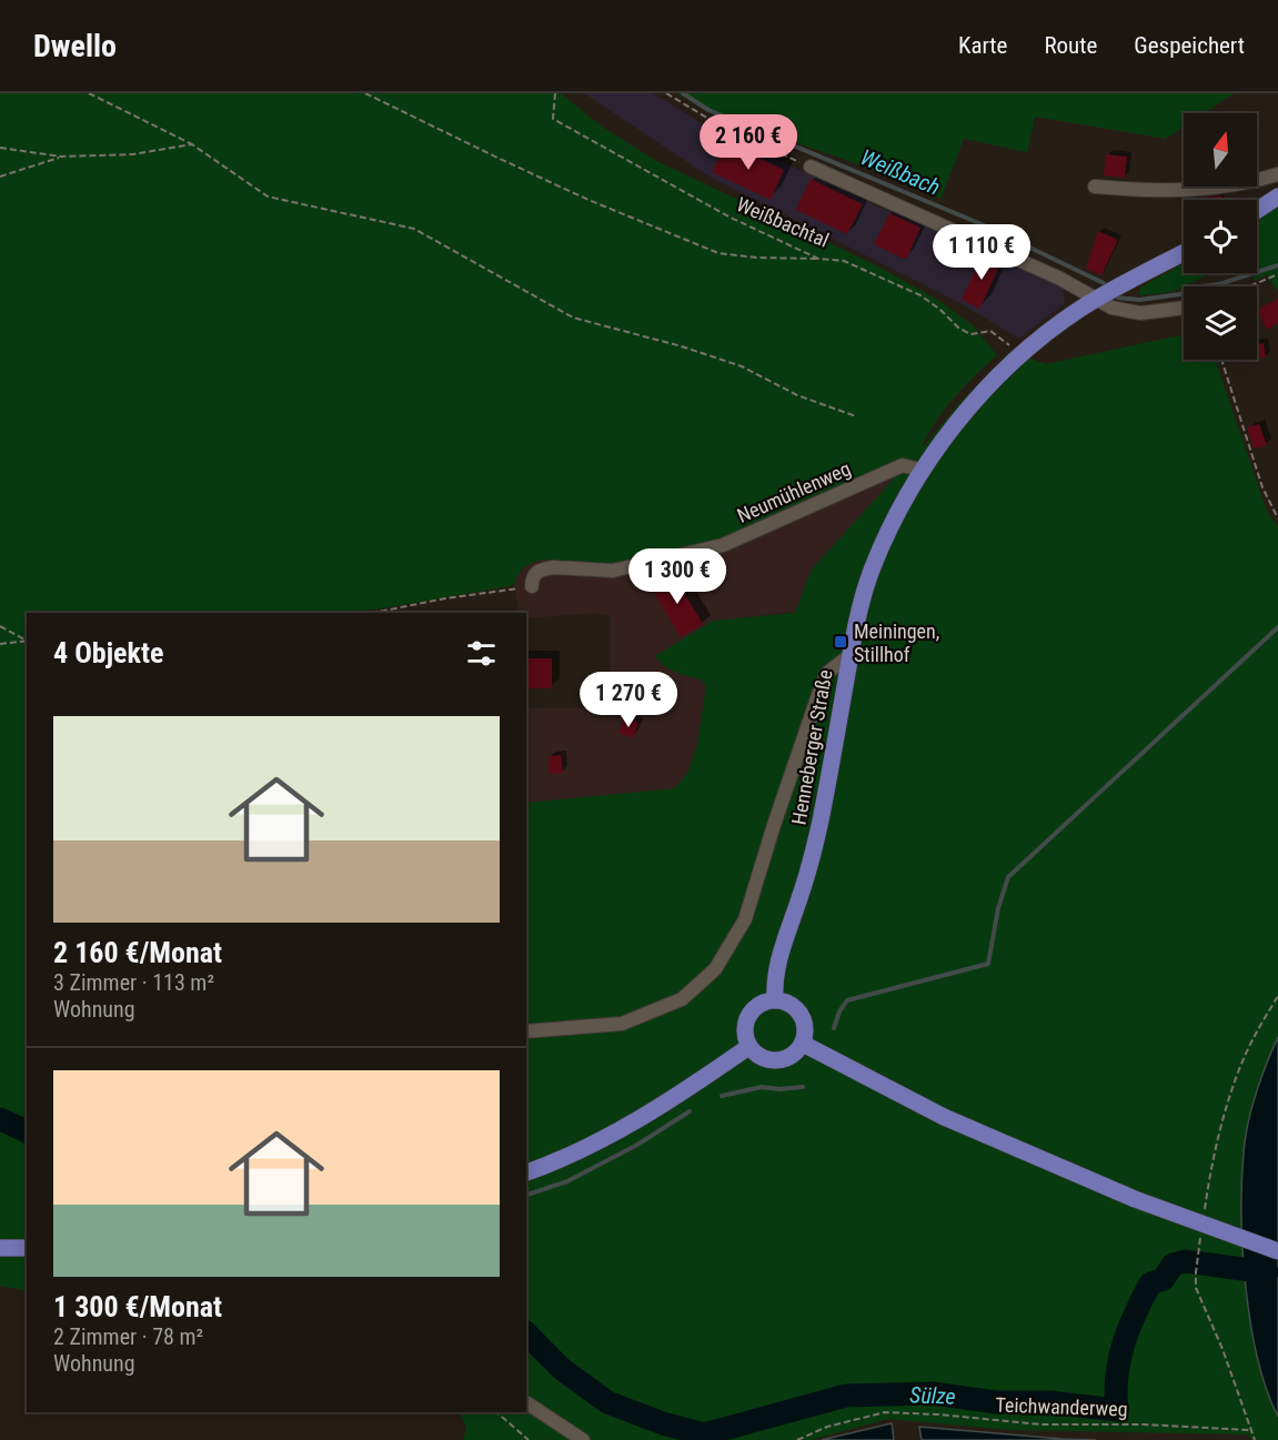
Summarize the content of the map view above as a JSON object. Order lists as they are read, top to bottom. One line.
{"streets":{"main road":["Henneberger Straße"],"street":["Neumühlenweg"],"path":["Weißbachtal","Teichwanderweg"]},"crossings":[["Weißbachtal","Henneberger Straße"],["Neumühlenweg","Henneberger Straße"]],"water":["Weißbach","Sülze"],"places":{"transit":["Meiningen, Stillhof"]},"north":"top","page":{"header":"Dwello","nav":["Karte","Route","Gespeichert"],"price":["2 160 €","1 110 €","1 300 €","1 270 €"],"heading":"4 Objekte","list":[{"name":"2 160 €/Monat","note":"3 Zimmer · 113 m² · Wohnung"},{"name":"1 300 €/Monat","note":"2 Zimmer · 78 m² · Wohnung"}]}}
